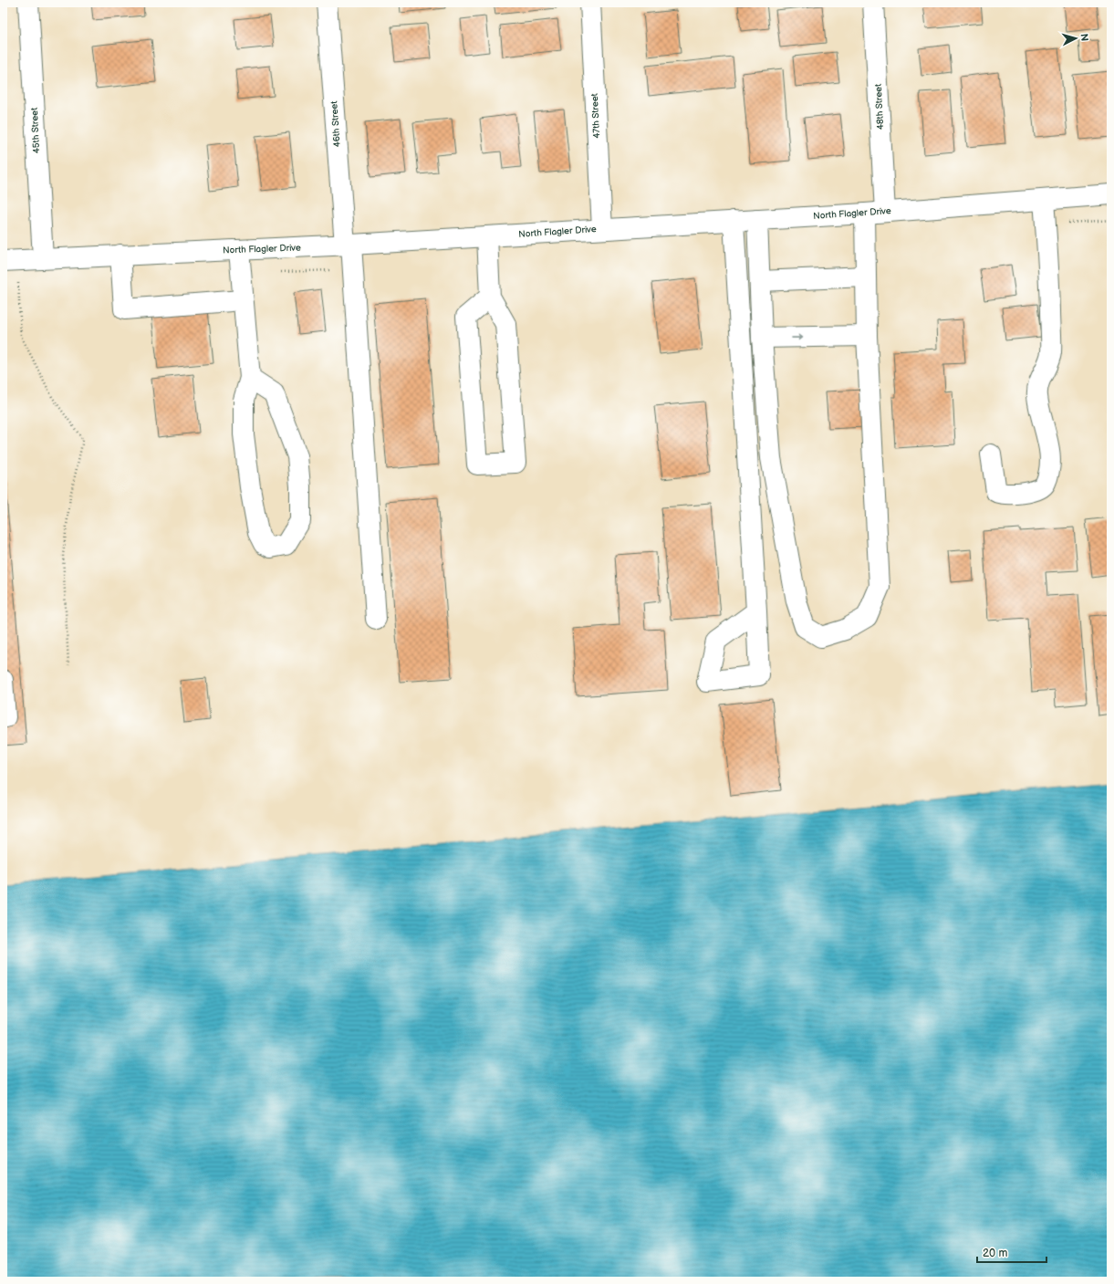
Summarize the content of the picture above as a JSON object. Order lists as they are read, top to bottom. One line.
{"streets":{"street":["48th Street","47th Street","46th Street","45th Street","North Flagler Drive"]},"crossings":[["48th Street","North Flagler Drive"],["47th Street","North Flagler Drive"],["46th Street","North Flagler Drive"],["45th Street","North Flagler Drive"]],"scale_bar":"20 m","north":"right"}
